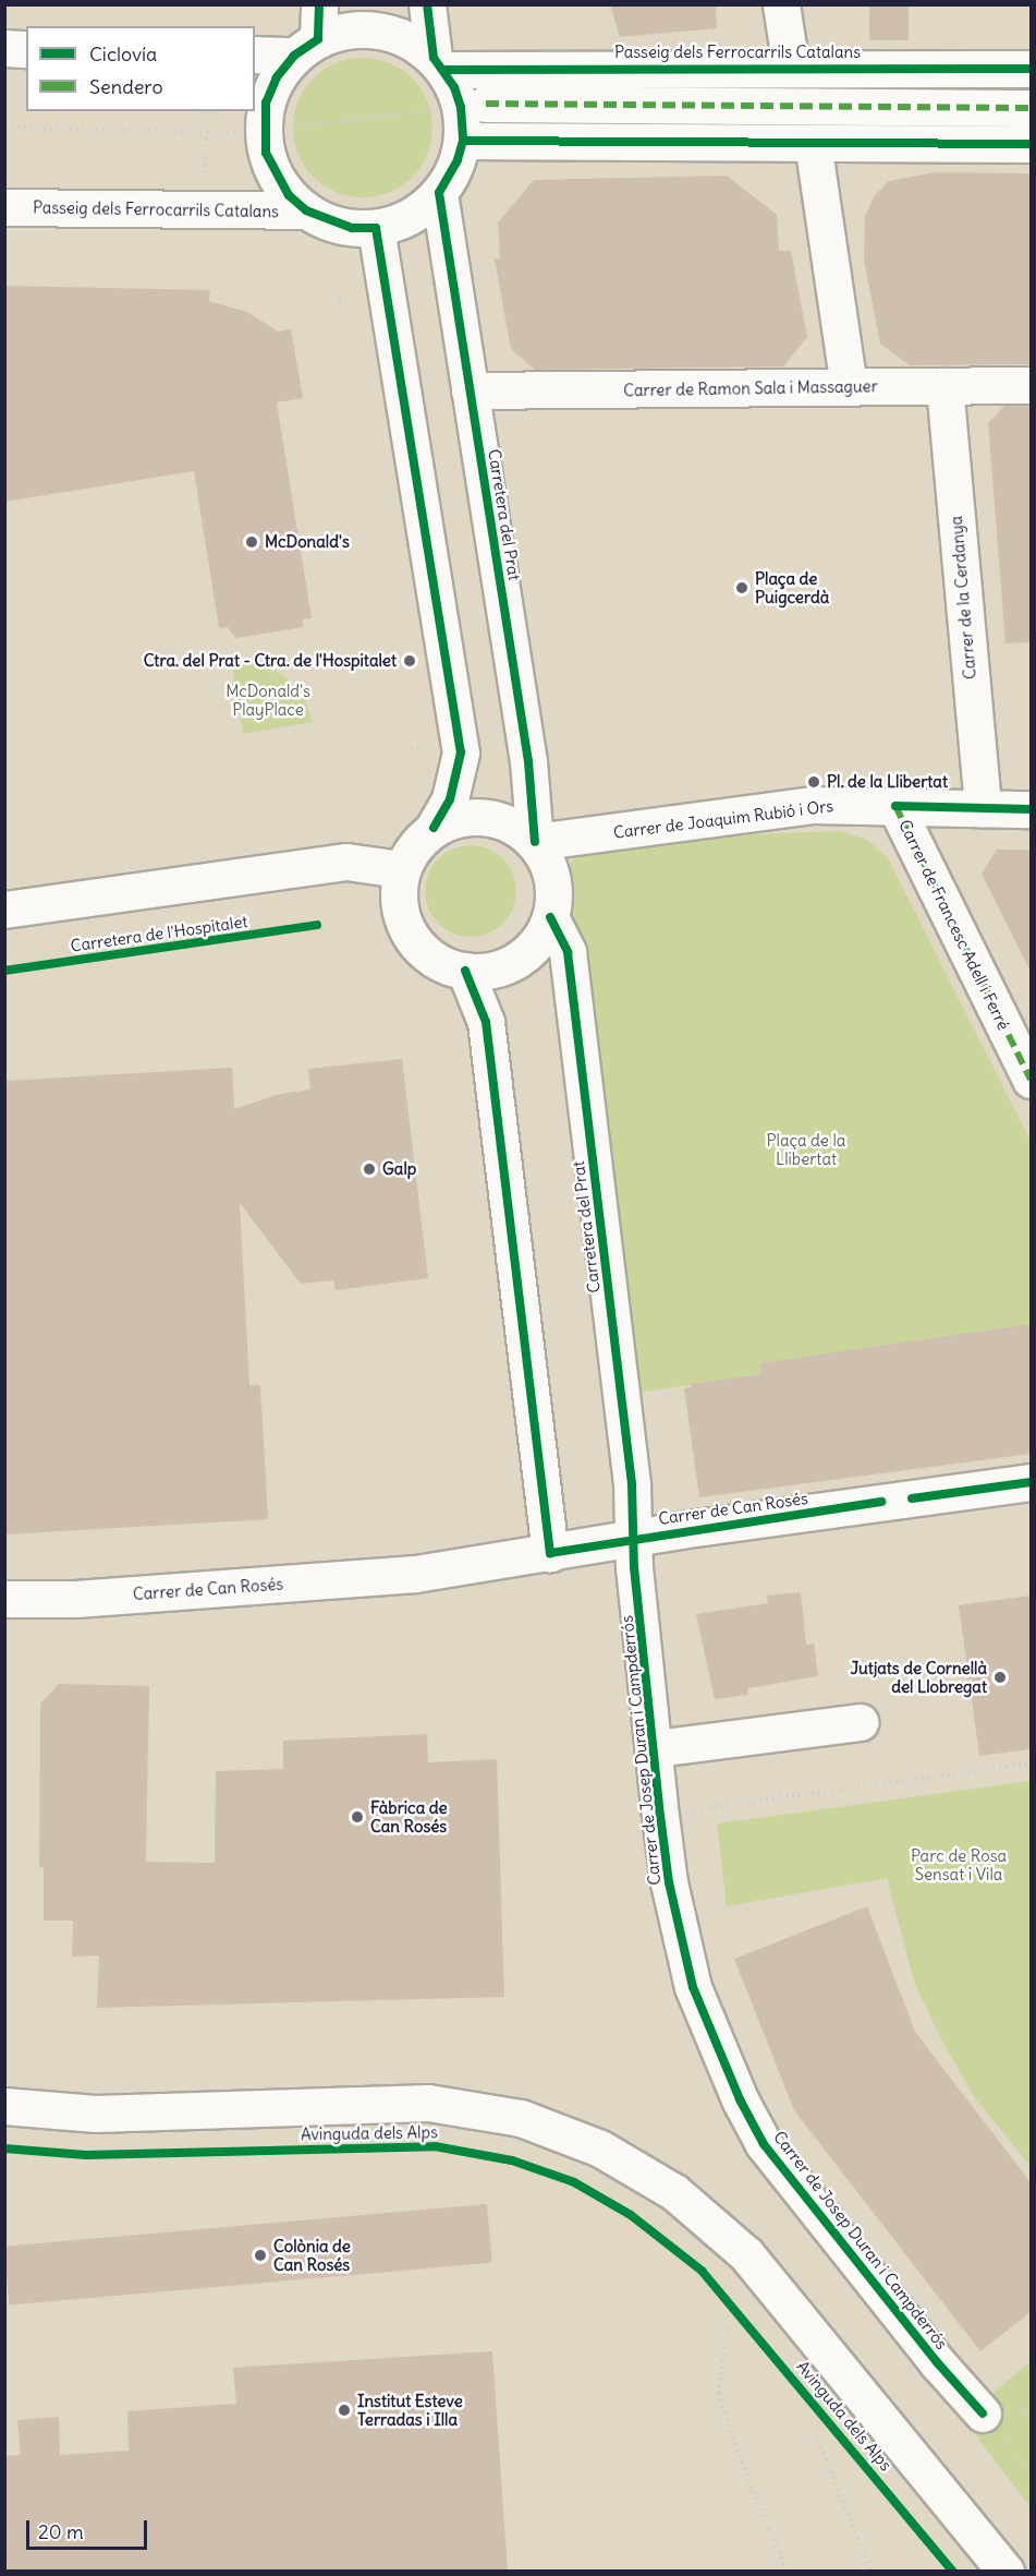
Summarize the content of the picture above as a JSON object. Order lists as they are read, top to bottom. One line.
{"streets":{"street":["Passeig dels Ferrocarrils Catalans","Carrer de Ramon Sala i Massaguer","Carretera del Prat","Carrer de la Cerdanya","Carrer de Joaquim Rubió i Ors","Carrer de Francesc Adell i Ferré","Carrer de Can Rosés","Carrer de Josep Duran i Campderrós","Avinguda dels Alps"],"cycle path":["Carretera de l'Hospitalet"]},"crossings":[["Passeig dels Ferrocarrils Catalans","Carretera del Prat"],["Carrer de Ramon Sala i Massaguer","Carretera del Prat"],["Carrer de Ramon Sala i Massaguer","Carrer de la Cerdanya"],["Carretera del Prat","Carrer de Joaquim Rubió i Ors"],["Carretera del Prat","Carrer de Can Rosés"],["Carretera del Prat","Carrer de Josep Duran i Campderrós"],["Carrer de la Cerdanya","Carrer de Joaquim Rubió i Ors"],["Carrer de Joaquim Rubió i Ors","Carrer de Francesc Adell i Ferré"],["Carrer de Can Rosés","Carrer de Josep Duran i Campderrós"]],"parks":["McDonald's PlayPlace","Plaça de la Llibertat","Parc de Rosa Sensat i Vila"],"places":["McDonald's","Plaça de Puigcerdà","Ctra. del Prat - Ctra. de l'Hospitalet","Pl. de la Llibertat","Galp","Jutjats de Cornellà del Llobregat","Fàbrica de Can Rosés","Colònia de Can Rosés","Institut Esteve Terradas i Illa"],"legend":["Ciclovía","Sendero"],"scale_bar":"20 m"}
